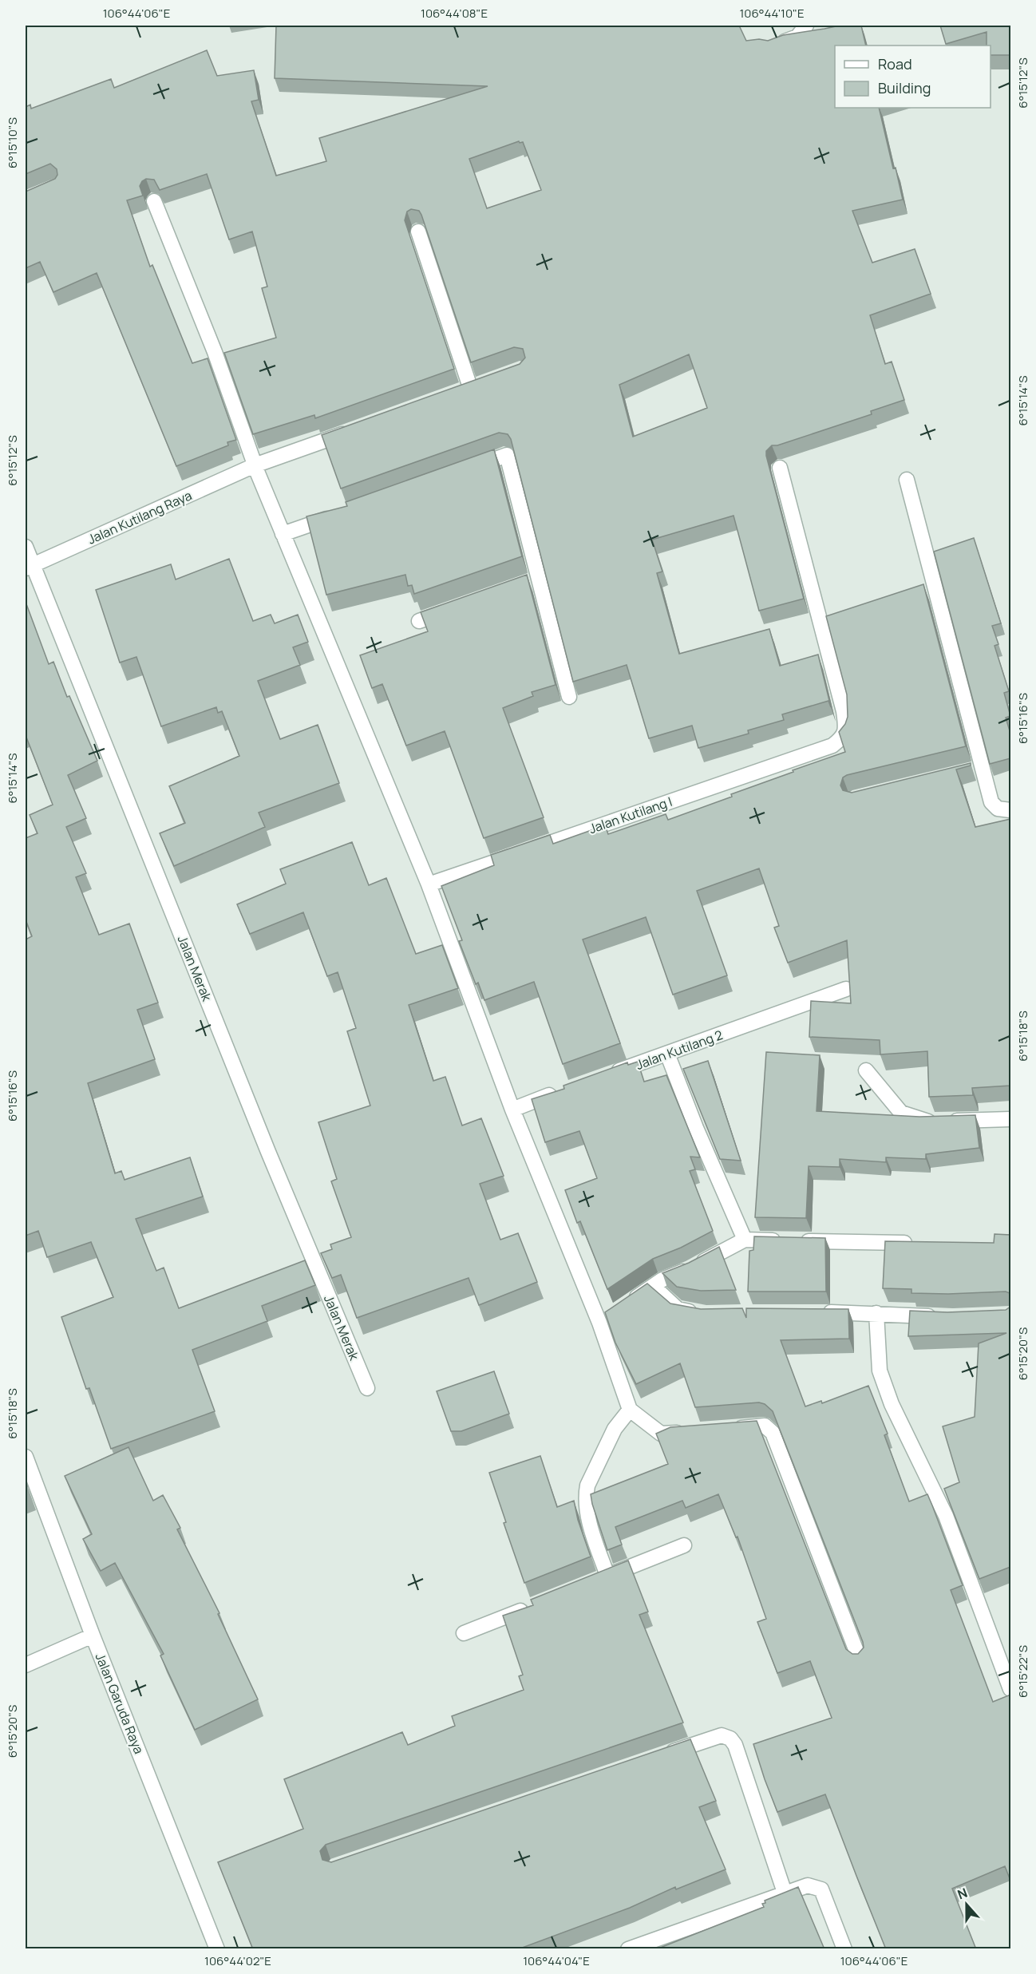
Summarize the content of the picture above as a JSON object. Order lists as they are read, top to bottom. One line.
{"streets":{"street":["Jalan Kutilang Raya","Jalan Kutilang I","Jalan Merak","Jalan Kutilang 2","Jalan Garuda Raya"]},"crossings":[["Jalan Kutilang Raya","Jalan Merak"]],"legend":["Road","Building"],"north":"top","coordinates":["106°44'06\"E","106°44'08\"E","106°44'10\"E","6°15'12\"S","6°15'10\"S","6°15'14\"S","6°15'16\"S","6°15'18\"S","6°15'20\"S","6°15'22\"S","106°44'02\"E","106°44'04\"E"]}
